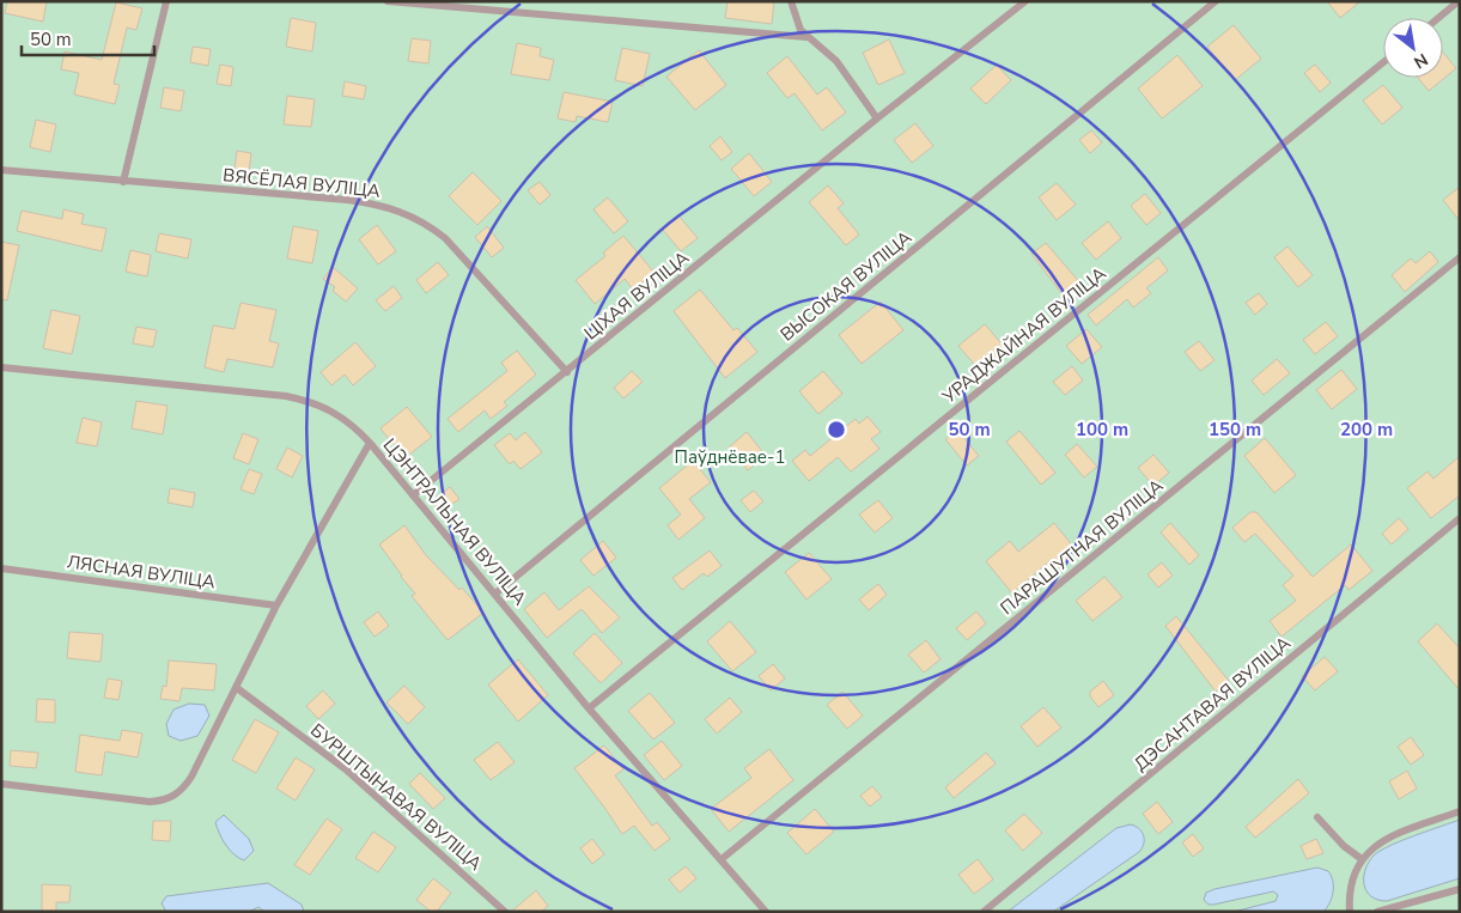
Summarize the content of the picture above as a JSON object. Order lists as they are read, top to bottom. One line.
{"streets":{"lane":["ВЯСЁЛАЯ ВУЛІЦА","ВЫСОКАЯ ВУЛІЦА","ЦІХАЯ ВУЛІЦА","УРАДЖАЙНАЯ ВУЛІЦА","ЦЭНТРАЛЬНАЯ ВУЛІЦА","ПАРАШУТНАЯ ВУЛІЦА","ЛЯСНАЯ ВУЛІЦА","ДЭСАНТАВАЯ ВУЛІЦА","БУРШТЫНАВАЯ ВУЛІЦА"]},"crossings":[["ВЯСЁЛАЯ ВУЛІЦА","ЦІХАЯ ВУЛІЦА"],["ВЫСОКАЯ ВУЛІЦА","ЦЭНТРАЛЬНАЯ ВУЛІЦА"],["ЦІХАЯ ВУЛІЦА","ЦЭНТРАЛЬНАЯ ВУЛІЦА"],["УРАДЖАЙНАЯ ВУЛІЦА","ЦЭНТРАЛЬНАЯ ВУЛІЦА"],["ЦЭНТРАЛЬНАЯ ВУЛІЦА","ПАРАШУТНАЯ ВУЛІЦА"]],"parks":["Паўднёвае-1"],"scale_bar":"50 m","north":"bottom right","rings":["50 m","100 m","150 m","200 m"]}
